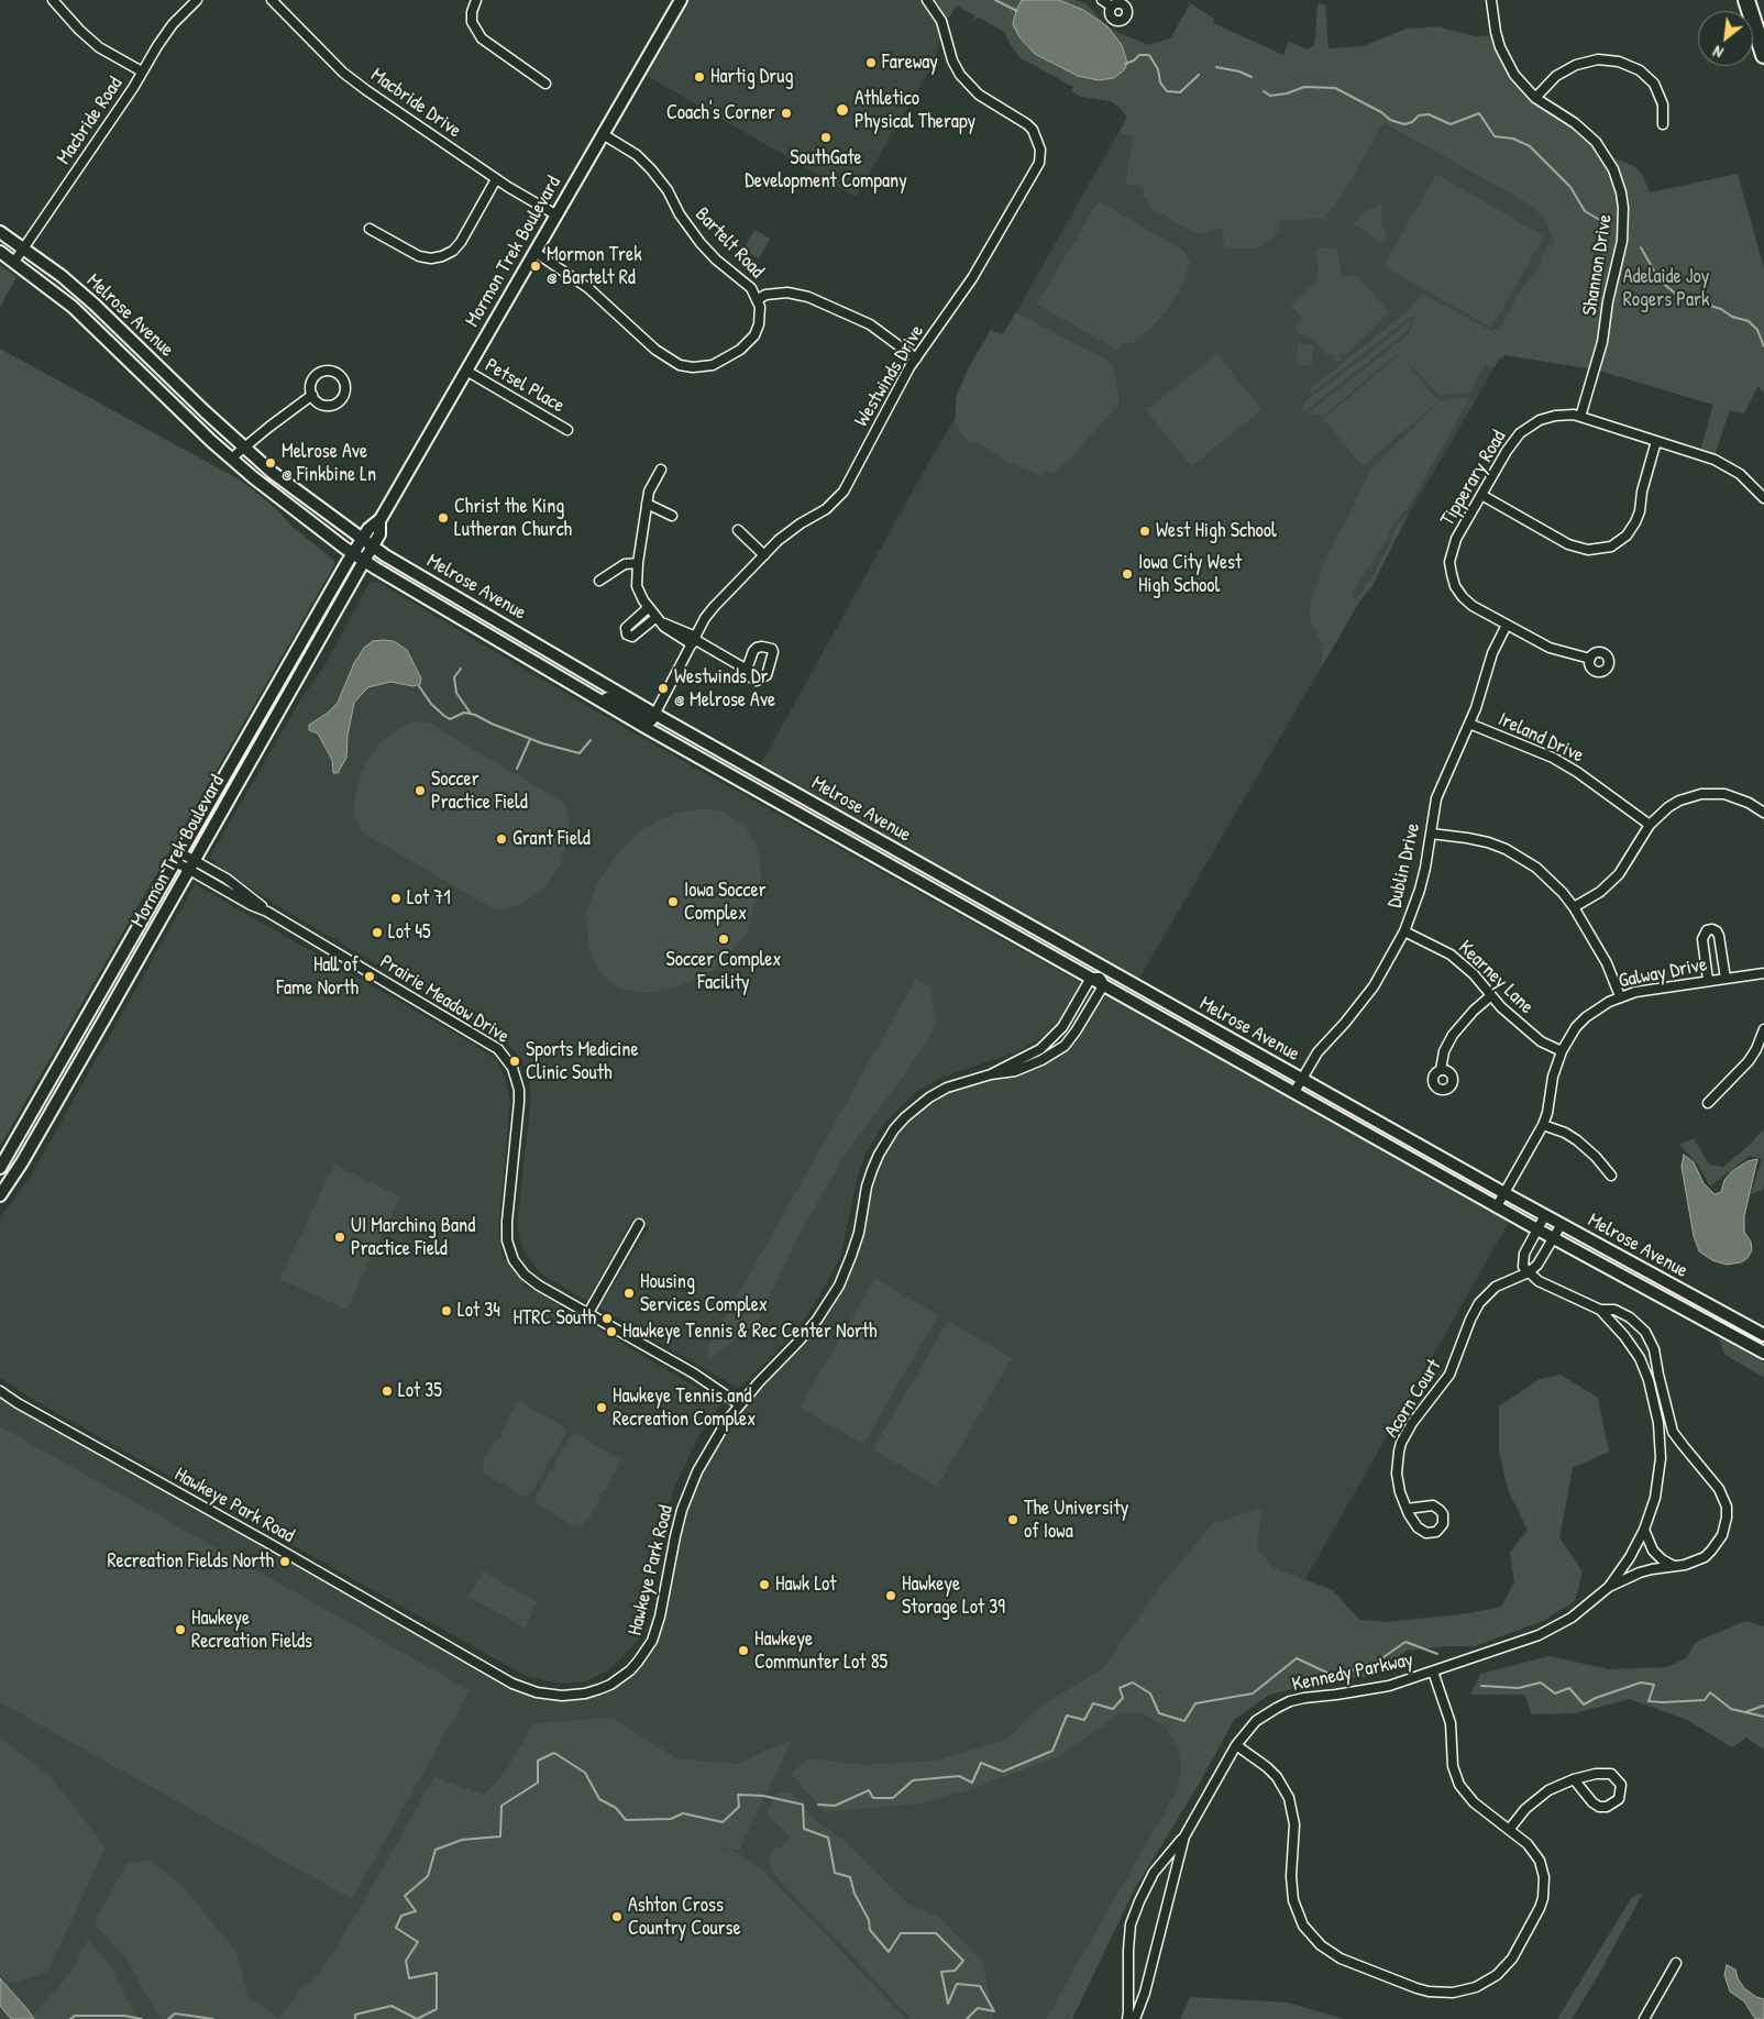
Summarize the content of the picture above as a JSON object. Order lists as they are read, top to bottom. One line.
{"streets":{"main road":["Mormon Trek Boulevard","Melrose Avenue"],"street":["Macbride Drive","Macbride Road","Bartelt Road","Shannon Drive","Westwinds Drive","Petsel Place","Tipperary Road","Ireland Drive","Dublin Drive","Galway Drive","Kearney Lane","Prairie Meadow Drive","Acorn Court","Hawkeye Park Road","Kennedy Parkway"]},"crossings":[["Macbride Drive","Mormon Trek Boulevard"],["Macbride Road","Melrose Avenue"],["Bartelt Road","Mormon Trek Boulevard"],["Mormon Trek Boulevard","Melrose Avenue"],["Mormon Trek Boulevard","Petsel Place"],["Mormon Trek Boulevard","Prairie Meadow Drive"],["Shannon Drive","Tipperary Road"],["Melrose Avenue","Westwinds Drive"],["Melrose Avenue","Dublin Drive"],["Melrose Avenue","Galway Drive"],["Melrose Avenue","Hawkeye Park Road"],["Tipperary Road","Dublin Drive"],["Ireland Drive","Dublin Drive"],["Dublin Drive","Kearney Lane"],["Galway Drive","Kearney Lane"],["Prairie Meadow Drive","Hawkeye Park Road"],["Acorn Court","Kennedy Parkway"]],"parks":["Adelaide Joy Rogers Park"],"places":["Fareway","Hartig Drug","Athletico Physical Therapy","Coach's Corner","SouthGate Development Company","Mormon Trek @ Bartelt Rd","Melrose Ave @ Finkbine Ln","Christ the King Lutheran Church","West High School","Iowa City West High School","Westwinds Dr @ Melrose Ave","Soccer Practice Field","Grant Field","Lot 71","Iowa Soccer Complex","Lot 45","Soccer Complex Facility","Hall of Fame North","Sports Medicine Clinic South","UI Marching Band Practice Field","Housing Services Complex","Lot 34","HTRC South","Hawkeye Tennis & Rec Center North","Lot 35","Hawkeye Tennis and Recreation Complex","The University of Iowa","Recreation Fields North","Hawk Lot","Hawkeye Storage Lot 39","Hawkeye Recreation Fields","Hawkeye Communter Lot 85","Ashton Cross Country Course"],"north":"bottom left"}
